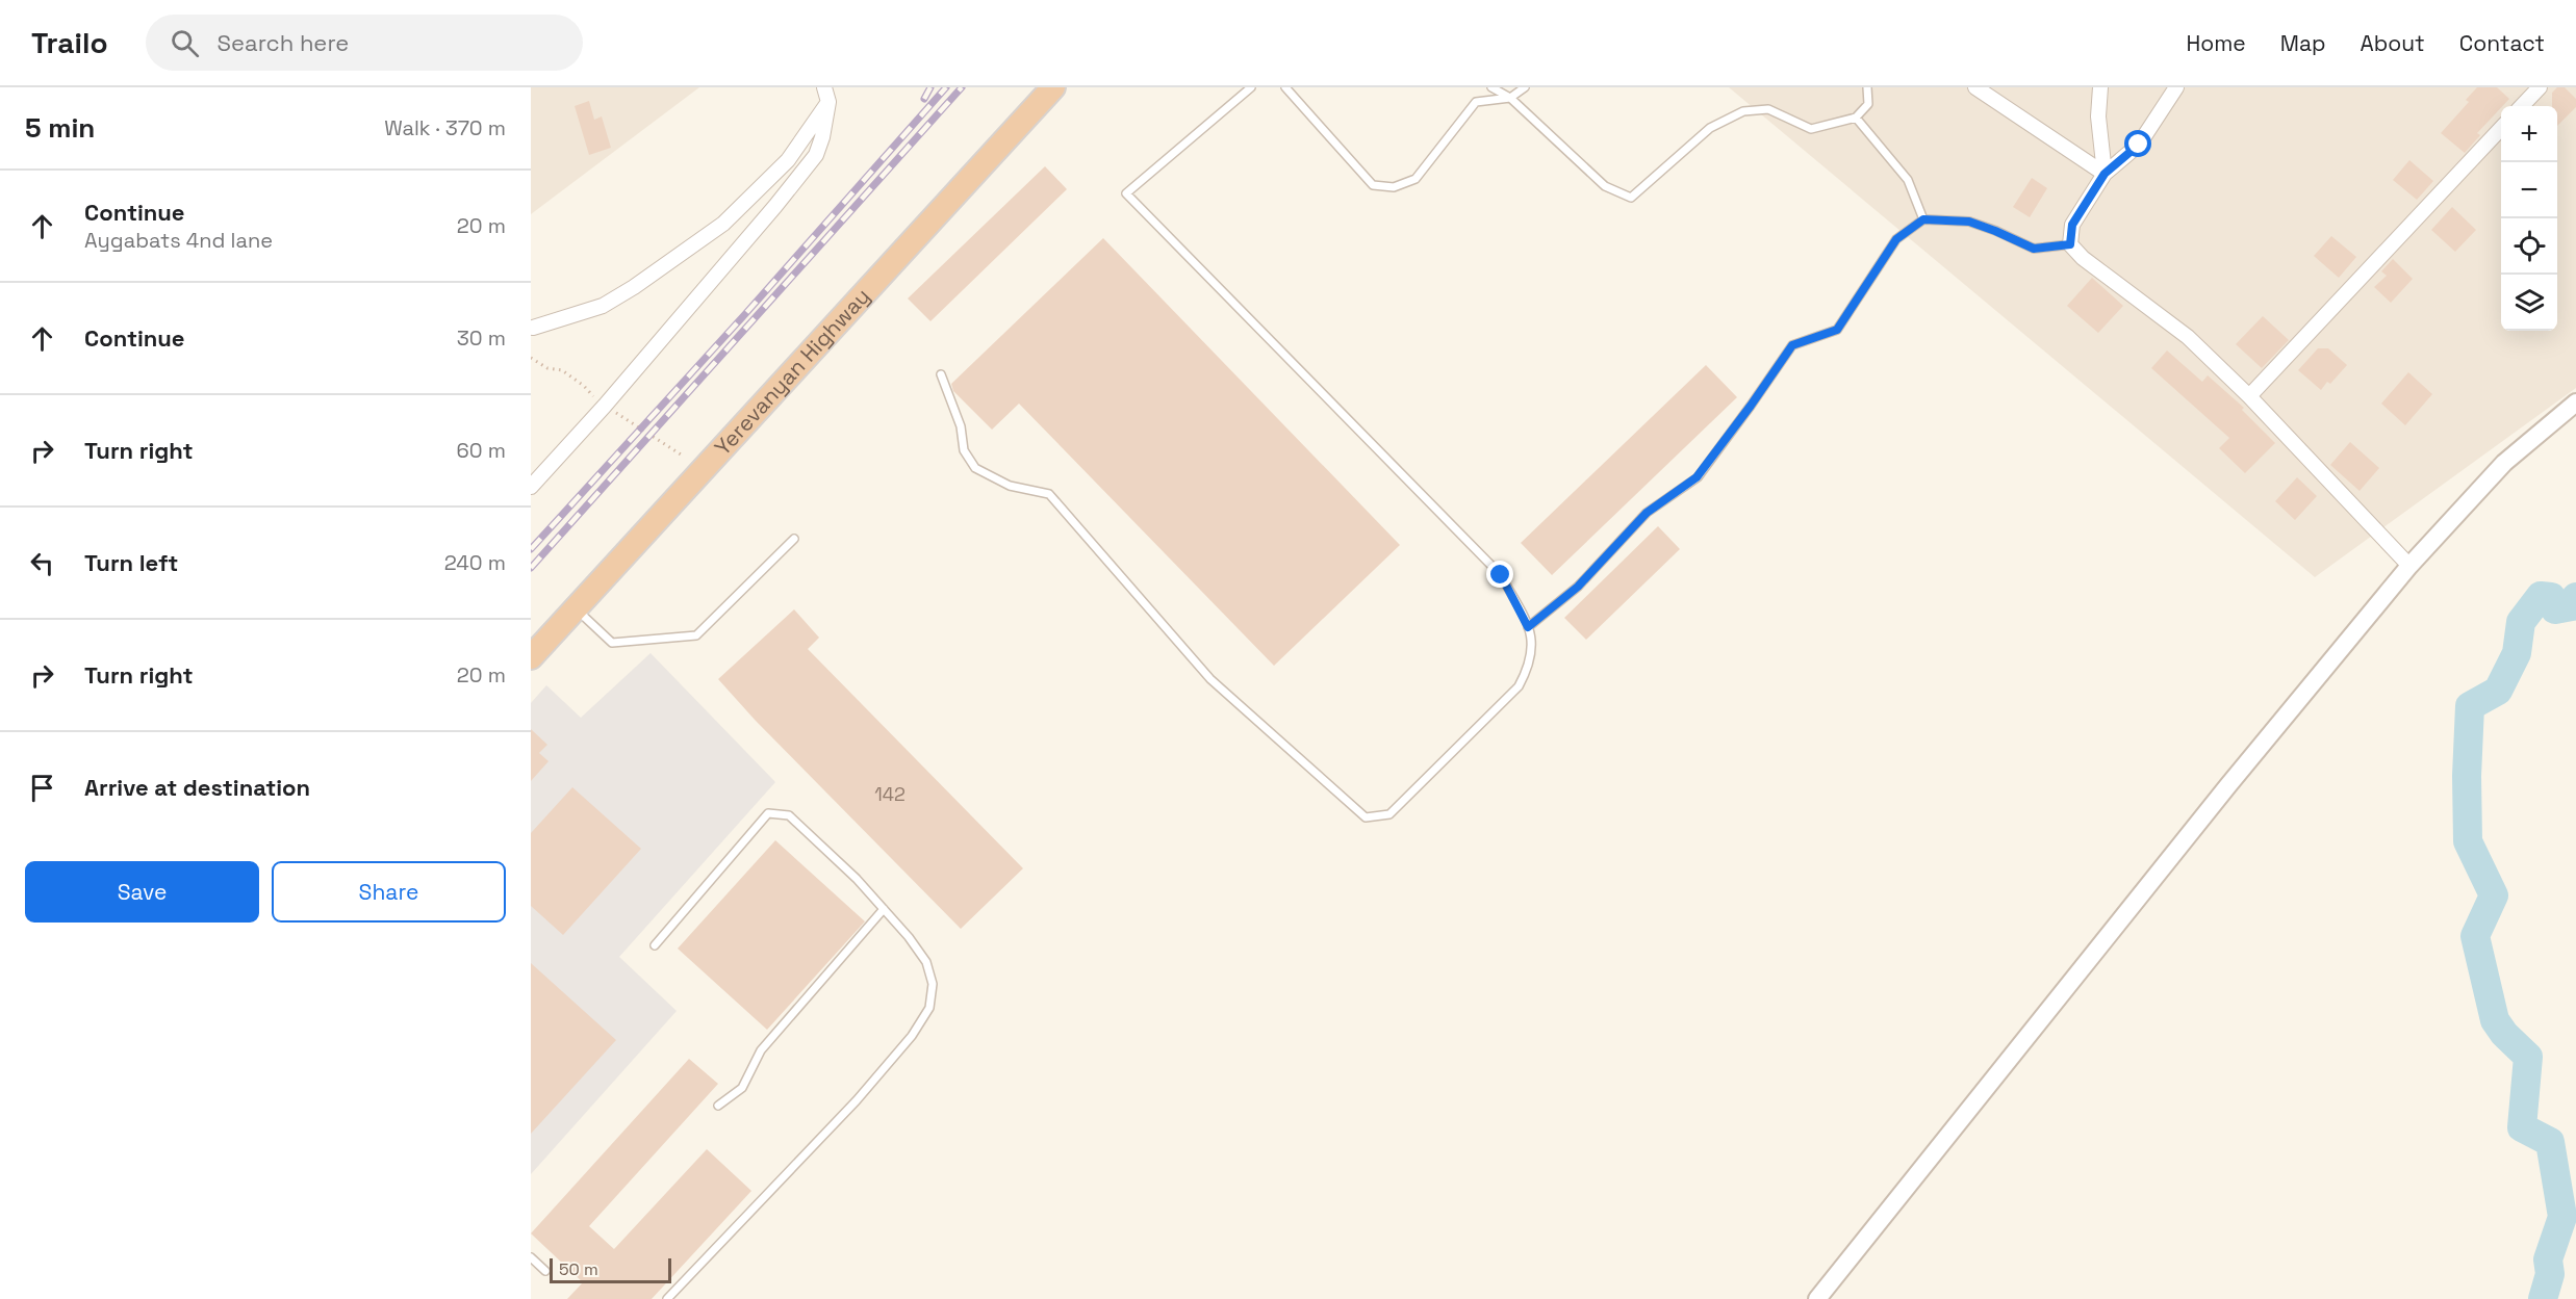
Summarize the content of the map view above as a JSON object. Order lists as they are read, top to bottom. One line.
{"streets":{"highway":["Yerevanyan Highway"]},"house_numbers":["142"],"scale_bar":"50 m","page":{"header":"Trailo","search":"Search here","nav":["Home","Map","About","Contact"],"heading":["5 min","Walk · 370 m"],"map_buttons":["+","−"],"list":[["Continue","Aygabats 4nd lane","20 m"],["Continue","30 m"],["Turn right","60 m"],["Turn left","240 m"],["Turn right","20 m"],"Arrive at destination"],"buttons":["Save","Share"],"scale":"50 m"}}
